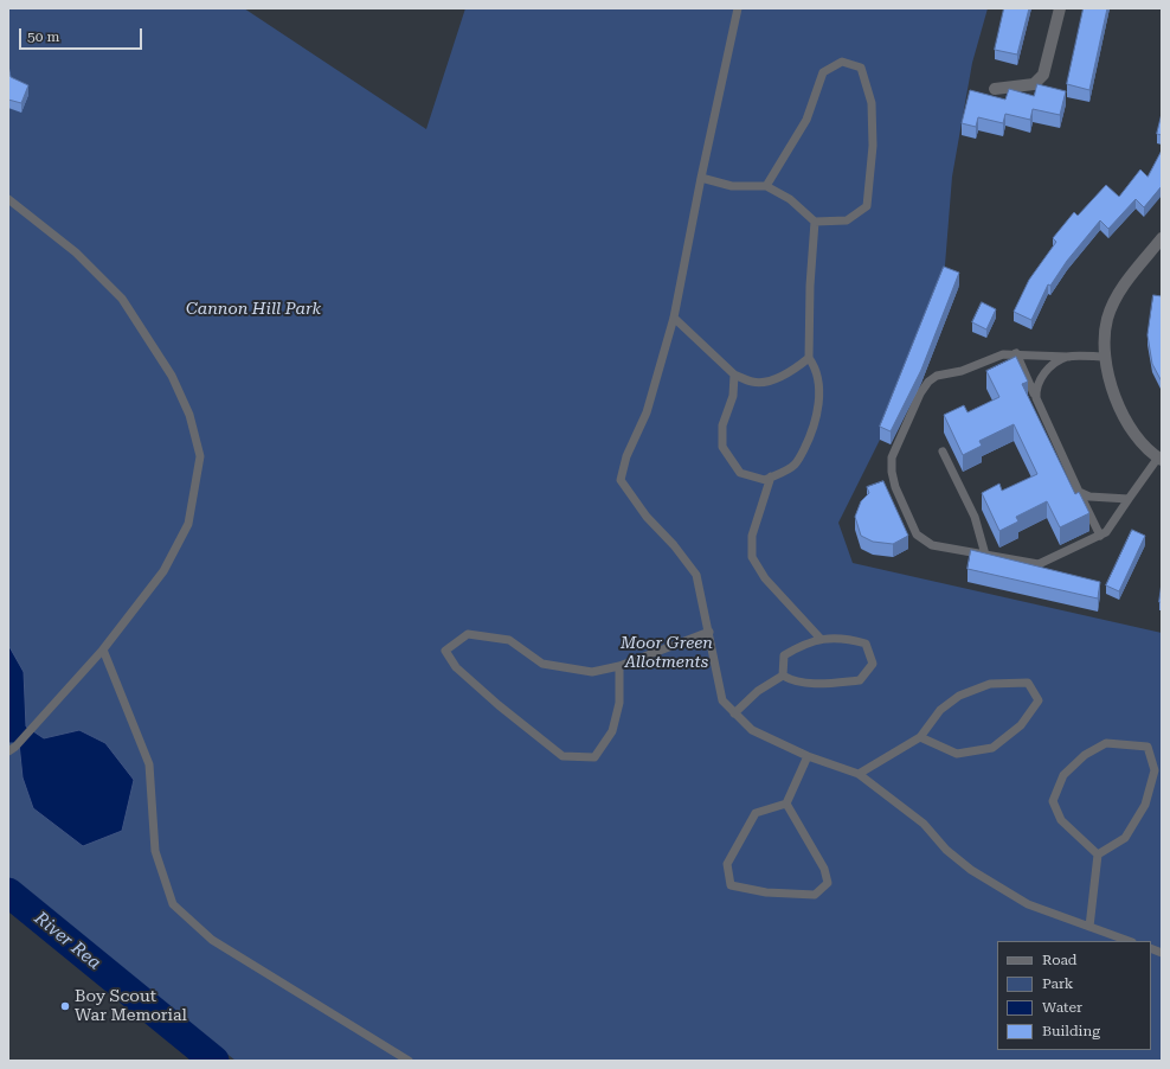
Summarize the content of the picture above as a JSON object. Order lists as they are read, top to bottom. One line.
{"water":["River Rea"],"parks":["Cannon Hill Park","Moor Green Allotments"],"places":["Boy Scout War Memorial"],"legend":["Road","Park","Water","Building"],"scale_bar":"50 m"}
